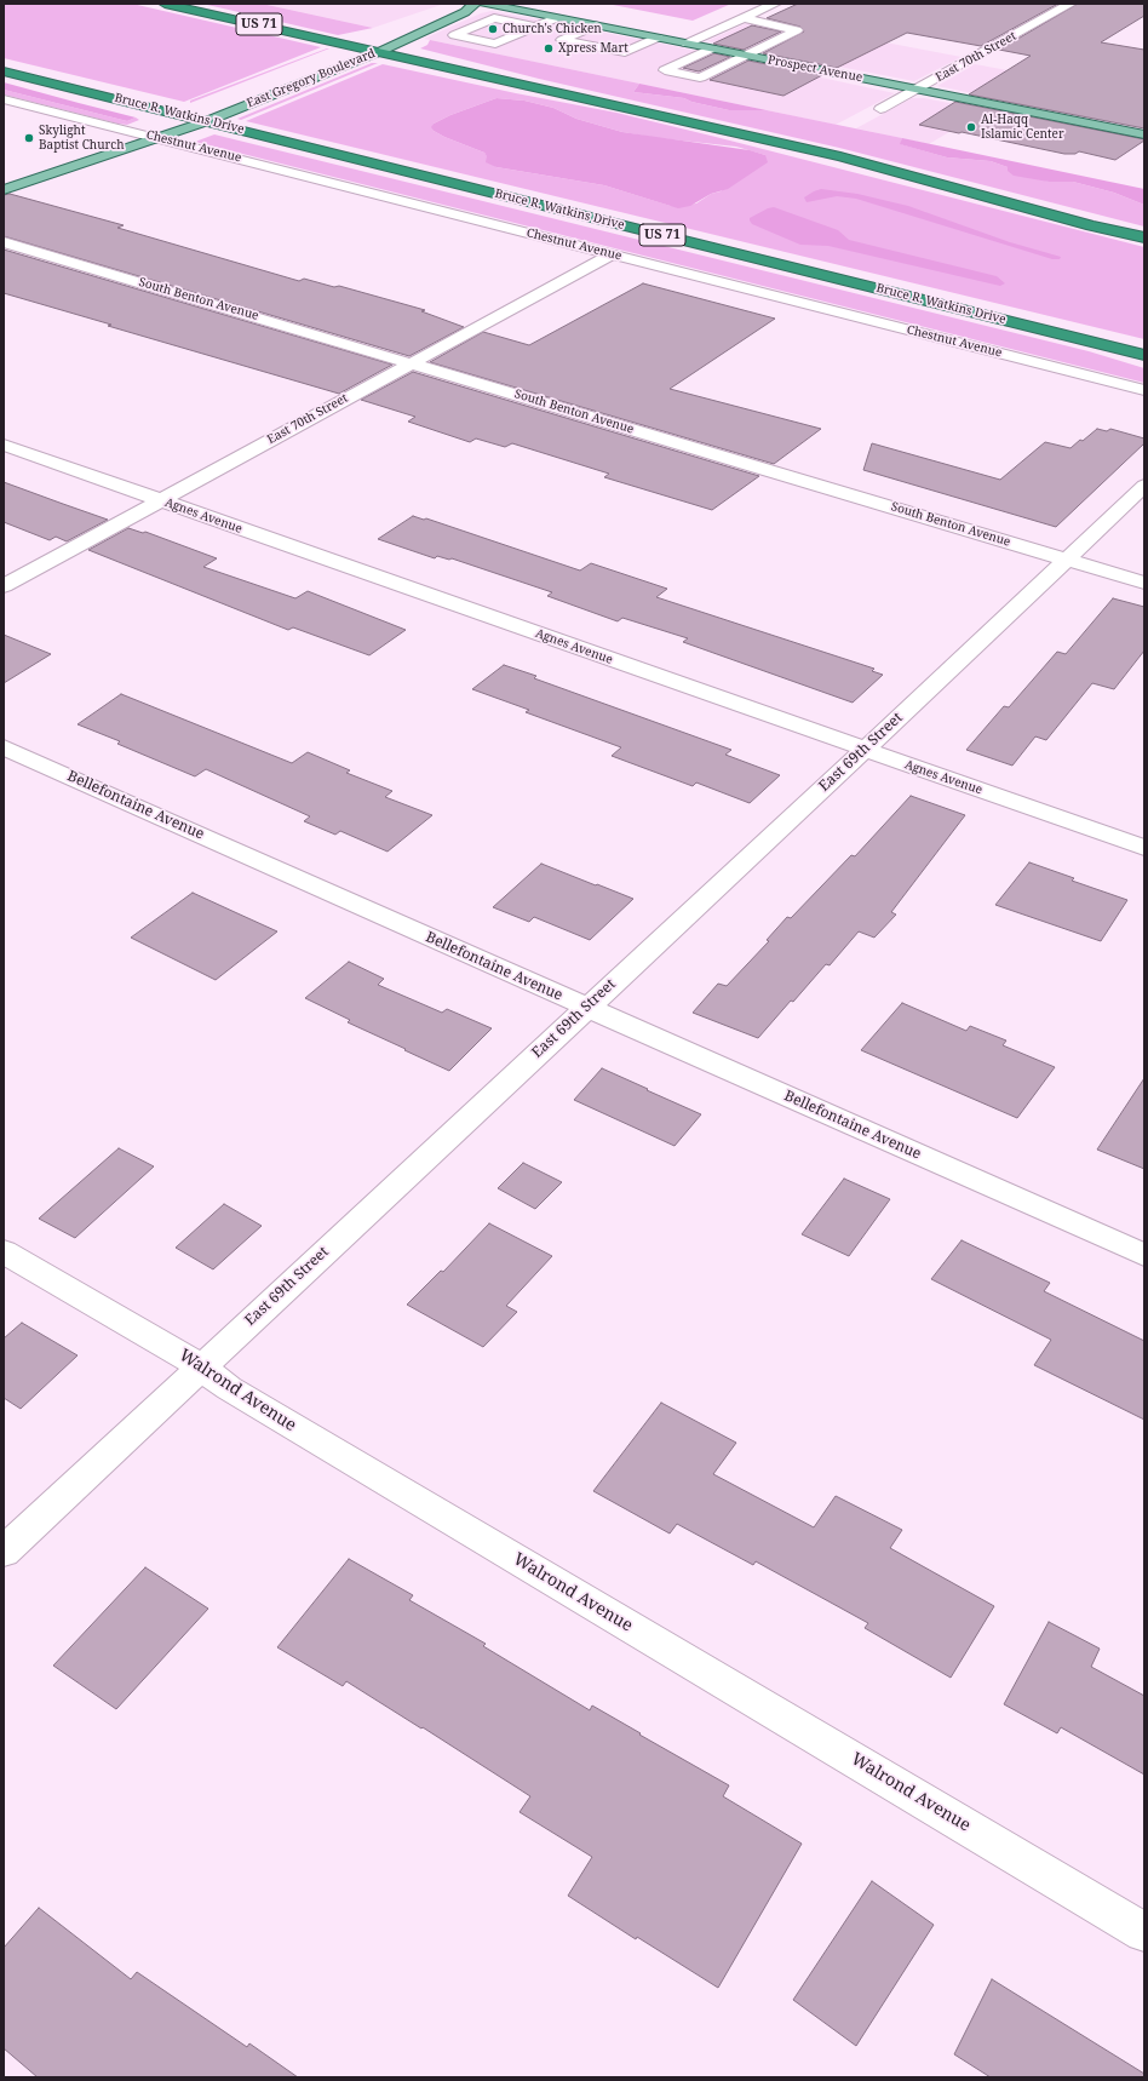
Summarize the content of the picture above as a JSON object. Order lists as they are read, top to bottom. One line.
{"streets":{"highway":["US 71","Bruce R. Watkins Drive"],"main road":["Prospect Avenue","East Gregory Boulevard"],"street":["East 70th Street","Chestnut Avenue","South Benton Avenue","Agnes Avenue","East 69th Street","Bellefontaine Avenue","Walrond Avenue"]},"crossings":[["US 71","East Gregory Boulevard"],["East 70th Street","Prospect Avenue"],["East 70th Street","Chestnut Avenue"],["East 70th Street","South Benton Avenue"],["East 70th Street","Agnes Avenue"],["East Gregory Boulevard","Bruce R. Watkins Drive"],["East Gregory Boulevard","Chestnut Avenue"],["South Benton Avenue","East 69th Street"],["Agnes Avenue","East 69th Street"],["East 69th Street","Bellefontaine Avenue"],["East 69th Street","Walrond Avenue"]],"places":["Church's Chicken","Xpress Mart","Al-Haqq Islamic Center","Skylight Baptist Church"]}
